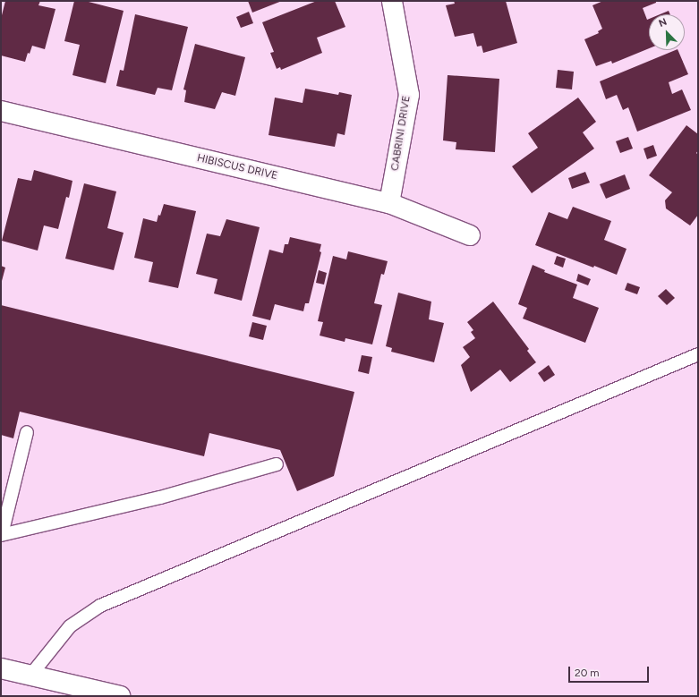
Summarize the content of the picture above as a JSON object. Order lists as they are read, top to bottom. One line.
{"streets":{"street":["CABRINI DRIVE","HIBISCUS DRIVE"]},"crossings":[["CABRINI DRIVE","HIBISCUS DRIVE"]],"scale_bar":"20 m","north":"top left"}
